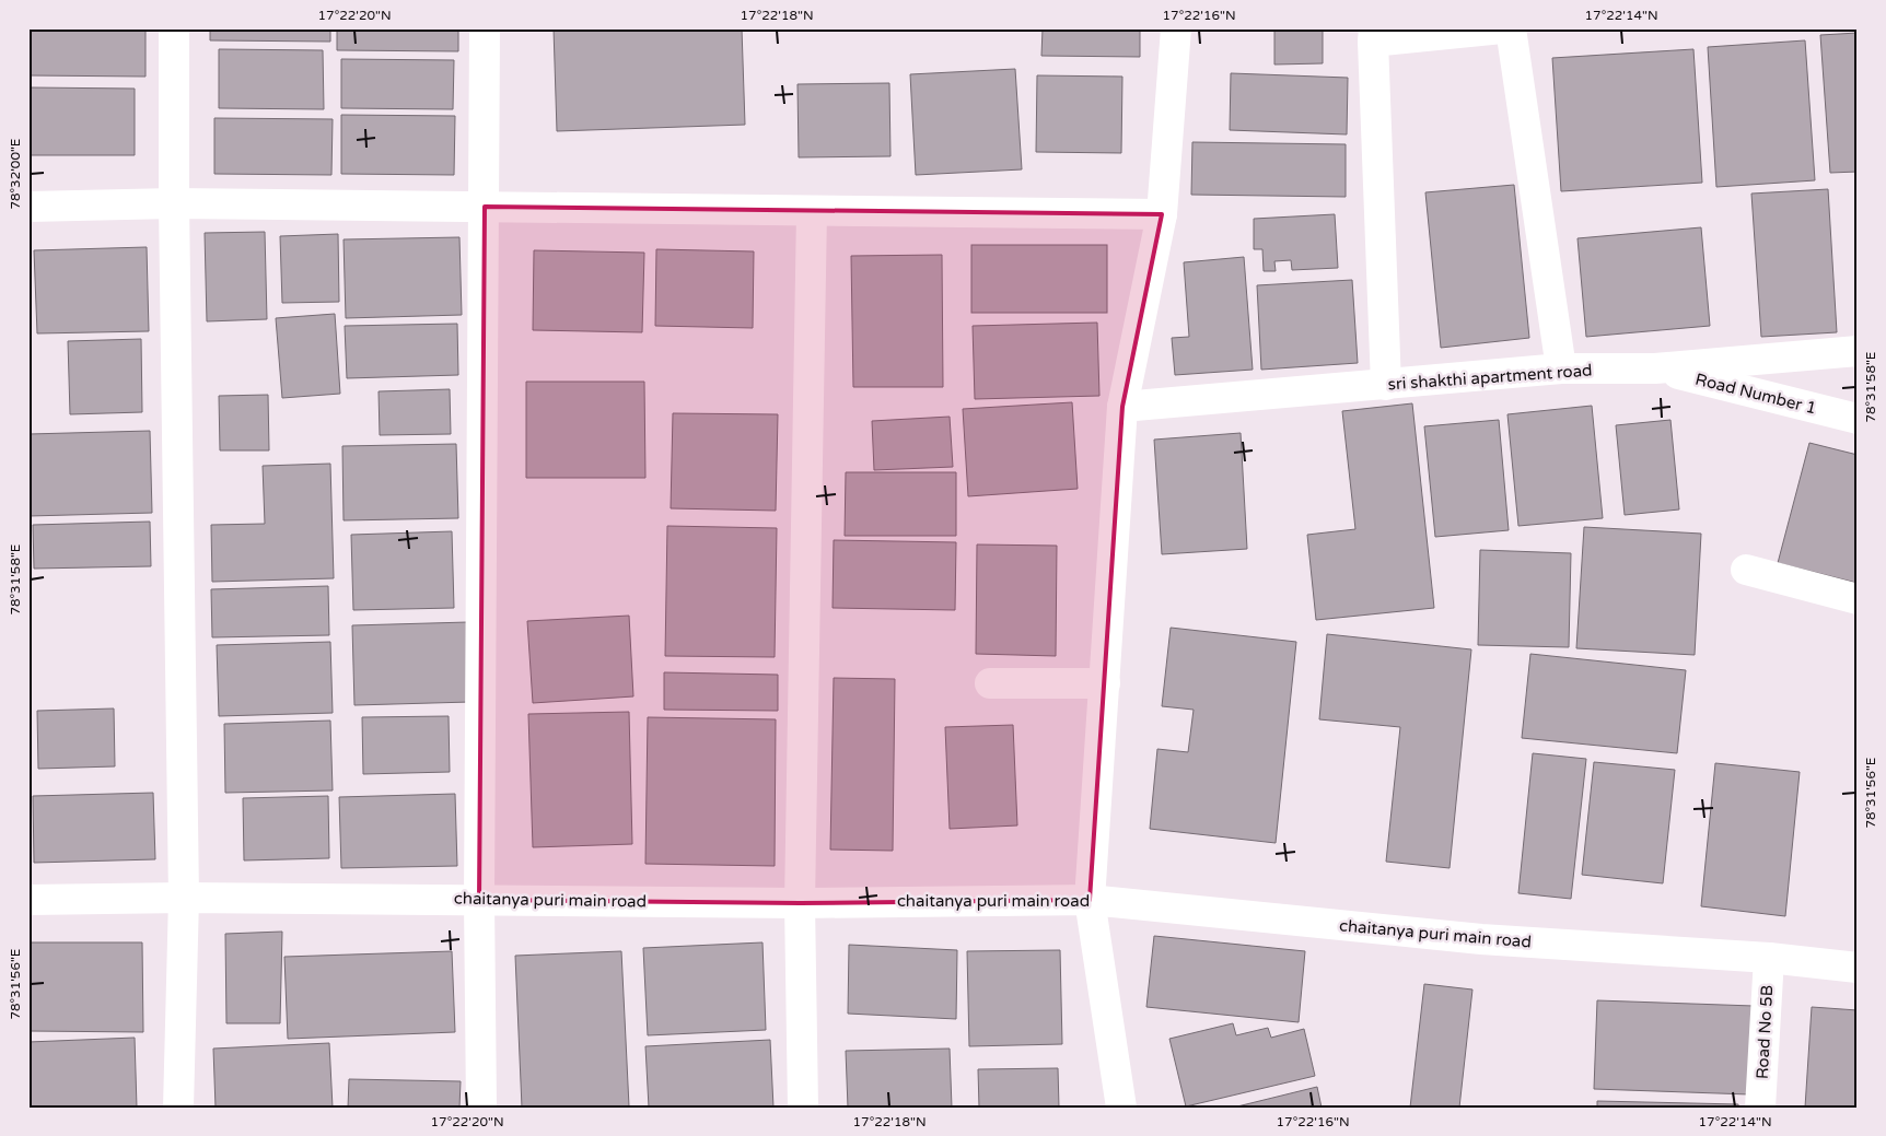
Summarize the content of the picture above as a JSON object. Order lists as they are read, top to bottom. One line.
{"streets":{"street":["sri shakthi apartment road","Road Number 1","chaitanya puri main road","Road No 5B"]},"crossings":[["sri shakthi apartment road","Road Number 1"],["chaitanya puri main road","Road No 5B"]],"coordinates":["17°22'20\"N","17°22'18\"N","17°22'16\"N","17°22'14\"N","78°32'00\"E","78°31'58\"E","78°31'56\"E"]}
